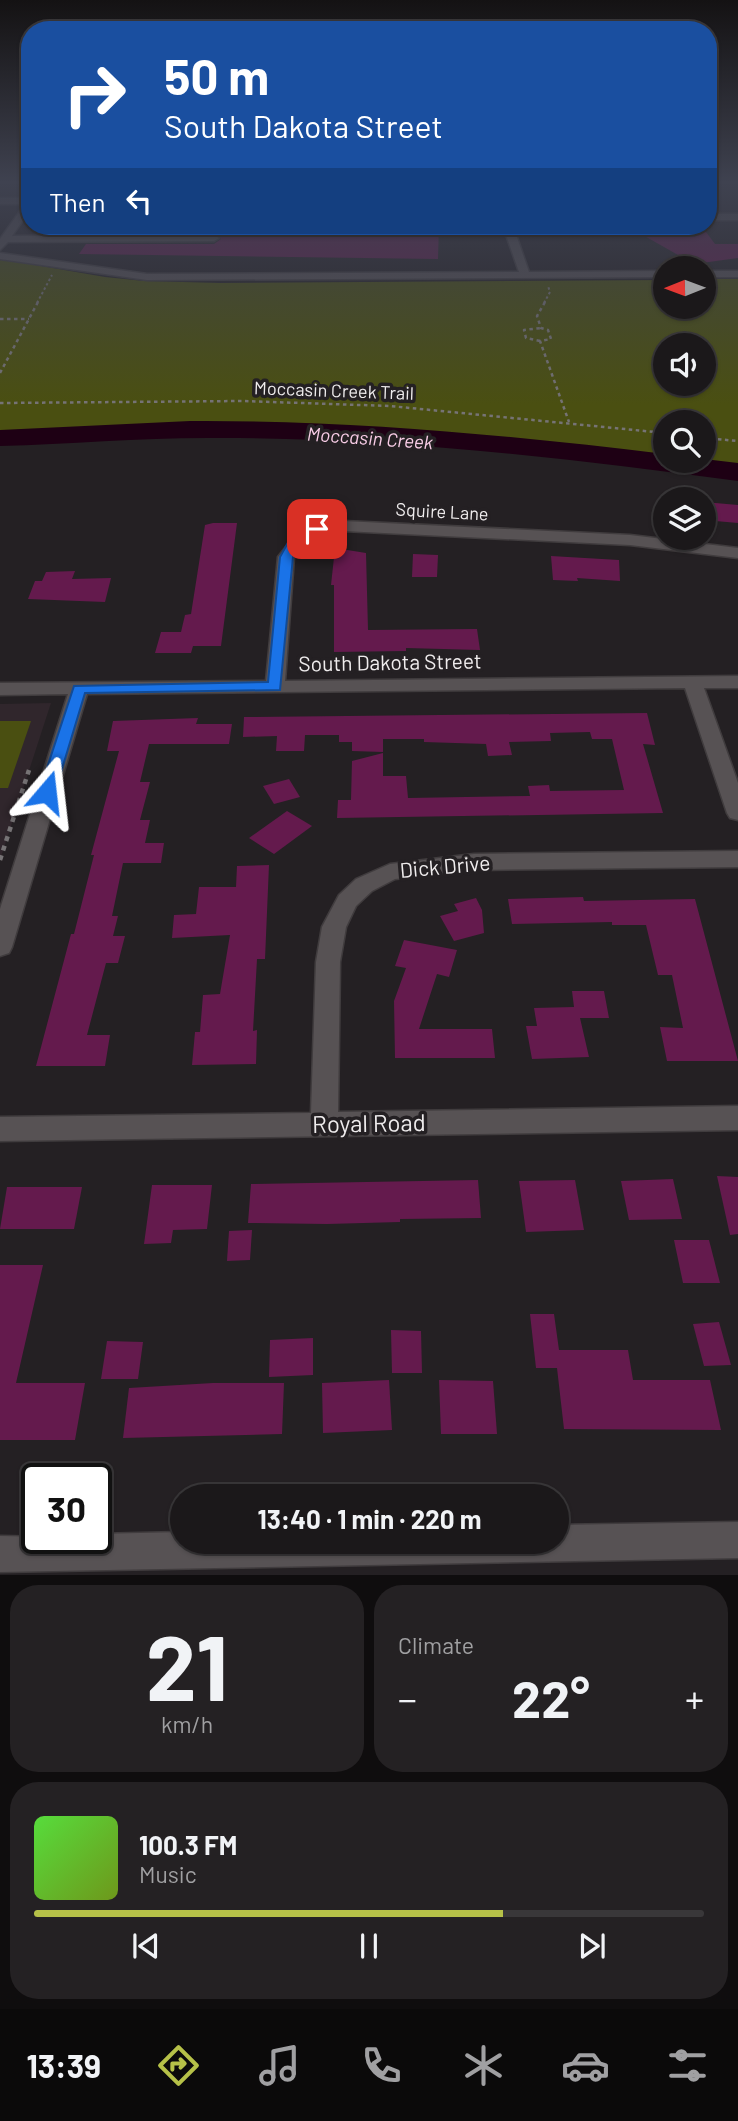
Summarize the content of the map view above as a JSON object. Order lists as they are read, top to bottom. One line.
{"streets":{"street":["Squire Lane","South Dakota Street","Dick Drive","Royal Road"],"path":["Moccasin Creek Trail"]},"crossings":[["Squire Lane","South Dakota Street"],["Dick Drive","Royal Road"]],"water":["Moccasin Creek"],"north":"left","page":{"turn":["50 m","South Dakota Street"],"then":"Then","limit":"30","trip":"13:40 · 1 min · 220 m","tile":[["21","km/h"],"Climate"],"heat":["−","22°","+"],"song":["100.3 FM","Music"],"tabs":"13:39"}}
